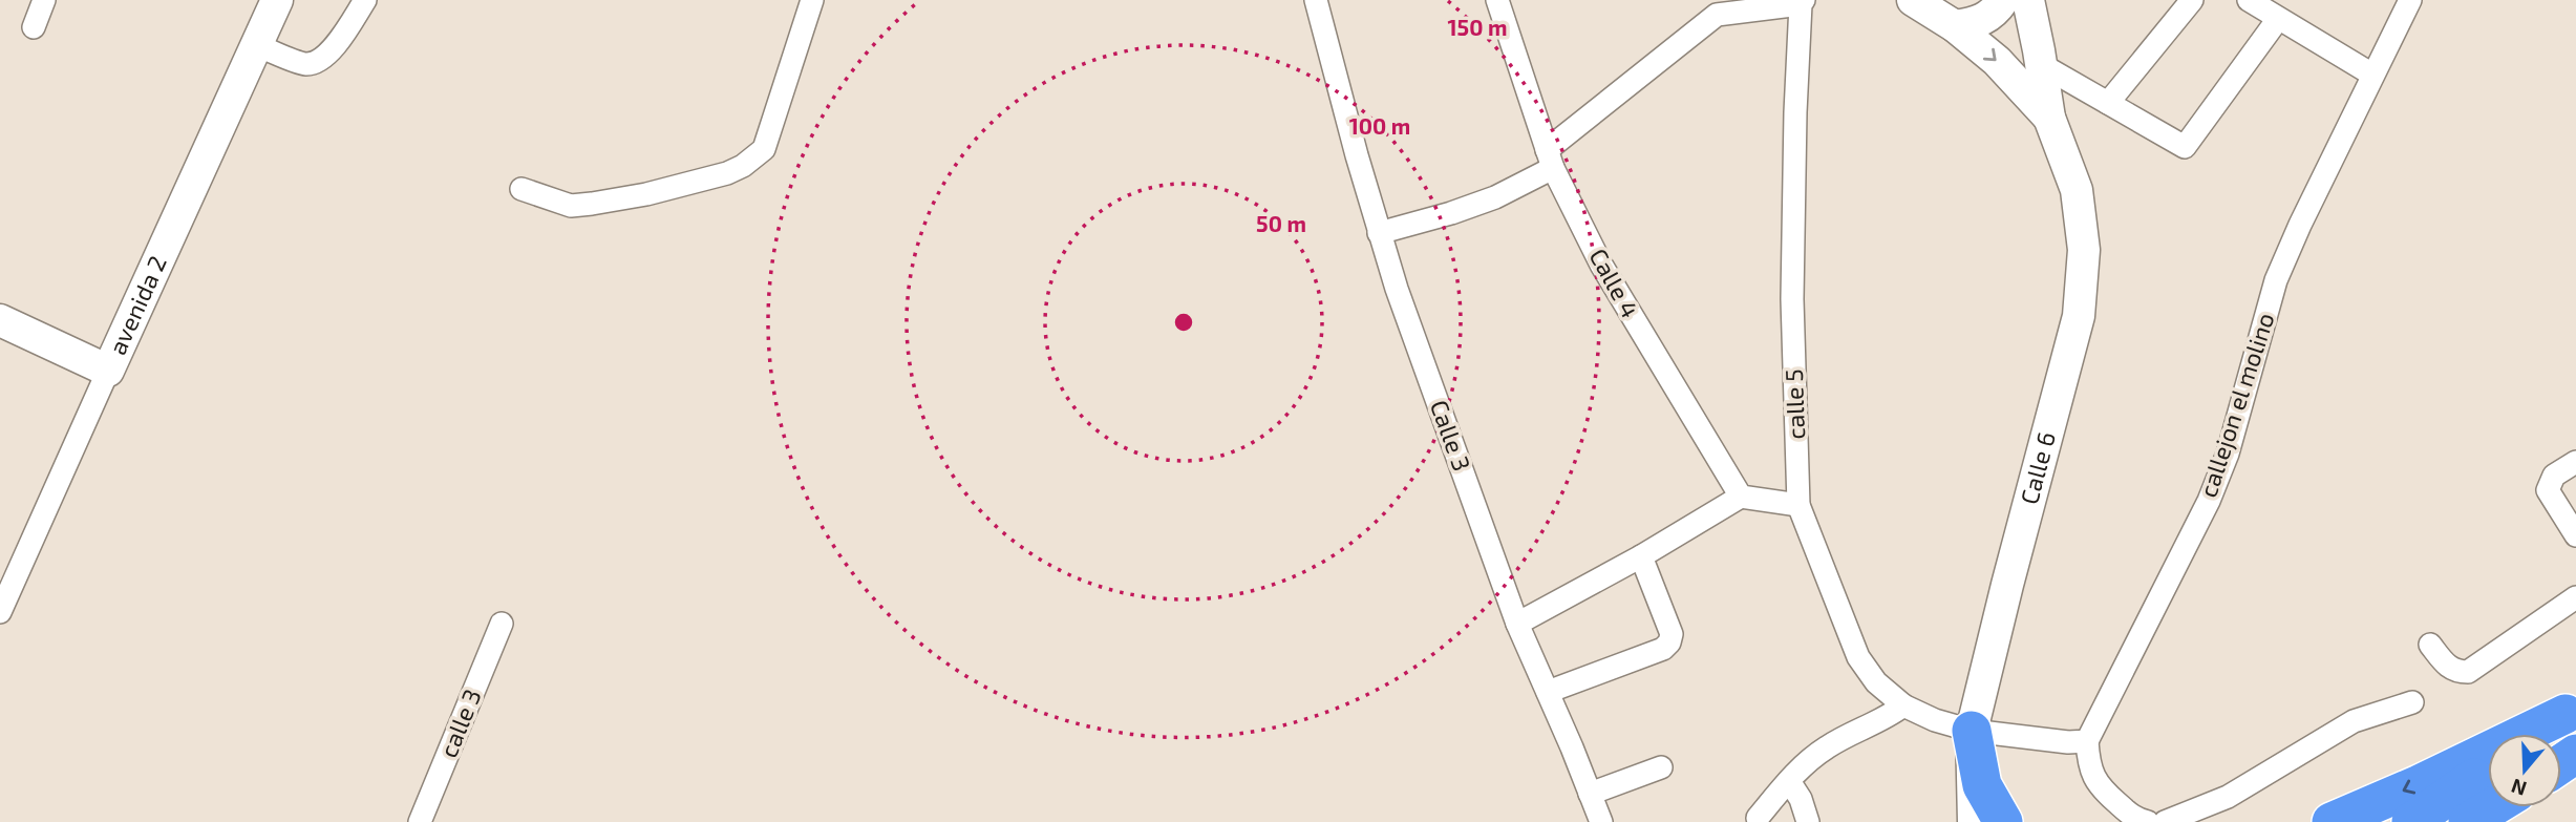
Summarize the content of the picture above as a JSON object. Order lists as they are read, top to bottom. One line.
{"streets":{"street":["Calle 4","avenida 2","calle 5","callejon el molino","Calle 3","Calle 6","calle 3"]},"crossings":[["calle 5","Calle 6"]],"north":"bottom","rings":["150 m","100 m","50 m"]}
